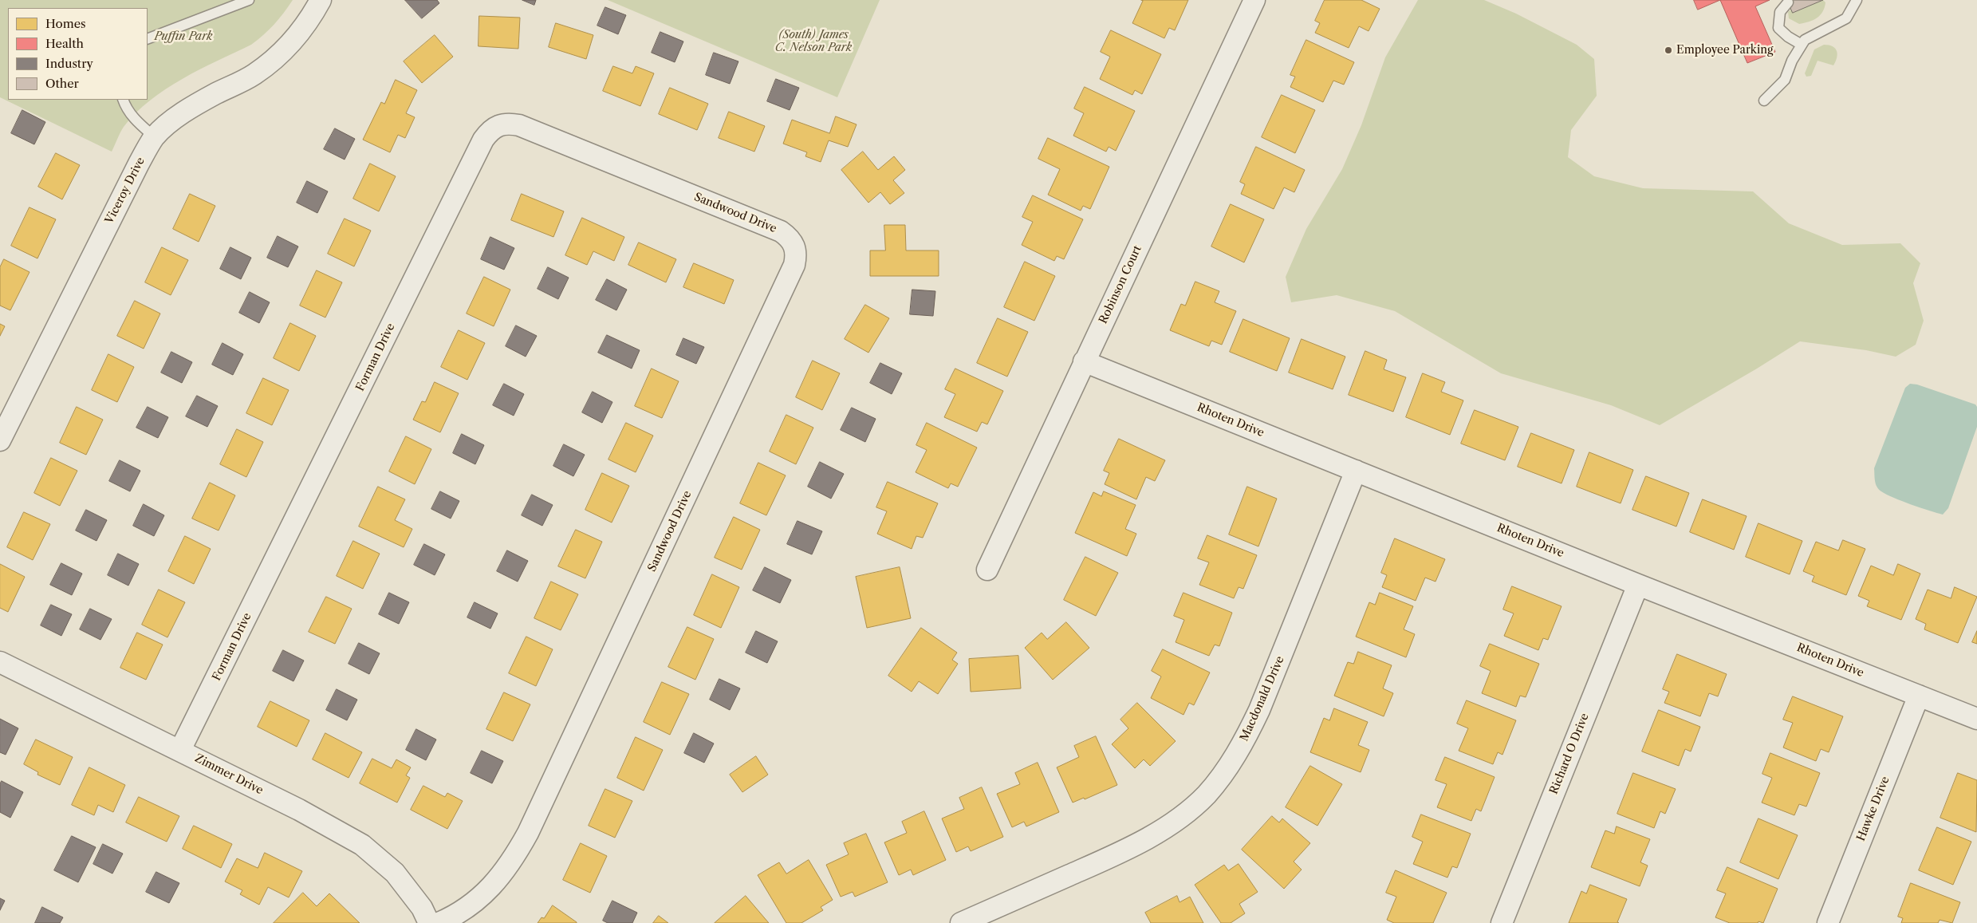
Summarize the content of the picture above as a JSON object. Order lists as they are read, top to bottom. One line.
{"streets":{"street":["Viceroy Drive","Sandwood Drive","Robinson Court","Forman Drive","Rhoten Drive","Macdonald Drive","Richard O Drive","Zimmer Drive","Hawke Drive"]},"crossings":[["Sandwood Drive","Forman Drive"],["Robinson Court","Rhoten Drive"],["Forman Drive","Zimmer Drive"],["Rhoten Drive","Macdonald Drive"],["Rhoten Drive","Richard O Drive"],["Rhoten Drive","Hawke Drive"]],"parks":["(South) James C. Nelson Park","Puffin Park"],"places":["Employee Parking"],"legend":["Homes","Health","Industry","Other"]}
